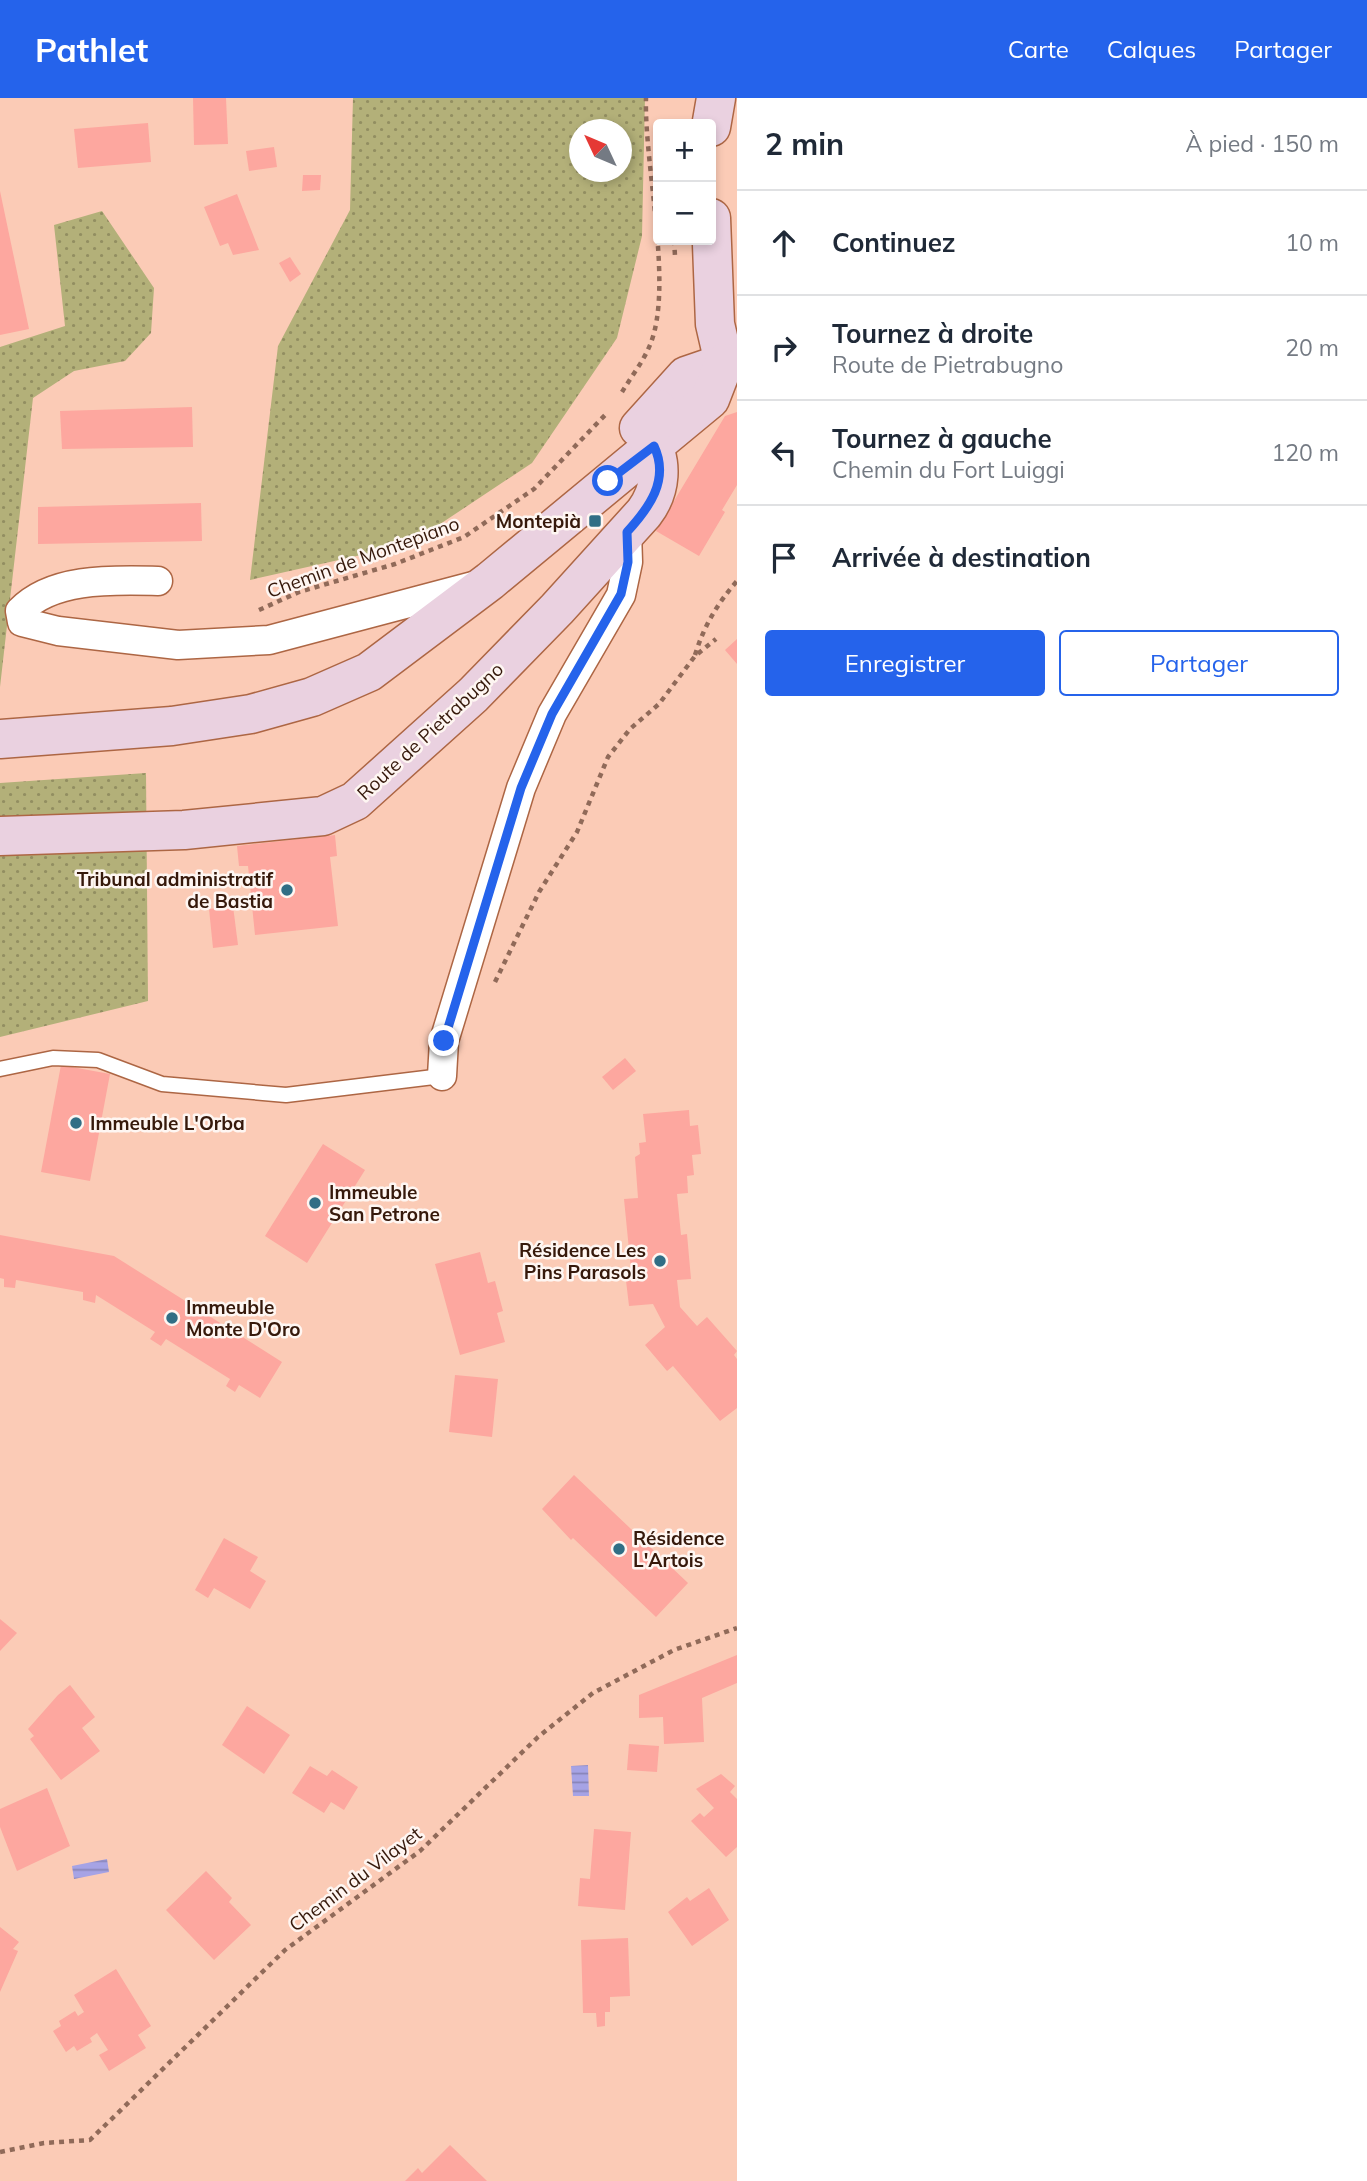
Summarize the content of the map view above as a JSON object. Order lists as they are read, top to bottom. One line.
{"streets":{"main road":["Route de Pietrabugno"],"path":["Chemin de Montepiano","Chemin du Vilayet"]},"places":{"transit":["Montepià"],"other":["Tribunal administratif de Bastia","Immeuble L'Orba","Immeuble San Petrone","Résidence Les Pins Parasols","Immeuble Monte D'Oro","Résidence L'Artois"]},"north":"top left","page":{"header":"Pathlet","nav":["Carte","Calques","Partager"],"heading":["2 min","À pied · 150 m"],"map_buttons":["+","−"],"list":[["Continuez","10 m"],["Tournez à droite","Route de Pietrabugno","20 m"],["Tournez à gauche","Chemin du Fort Luiggi","120 m"],"Arrivée à destination"],"buttons":["Enregistrer","Partager"]}}
